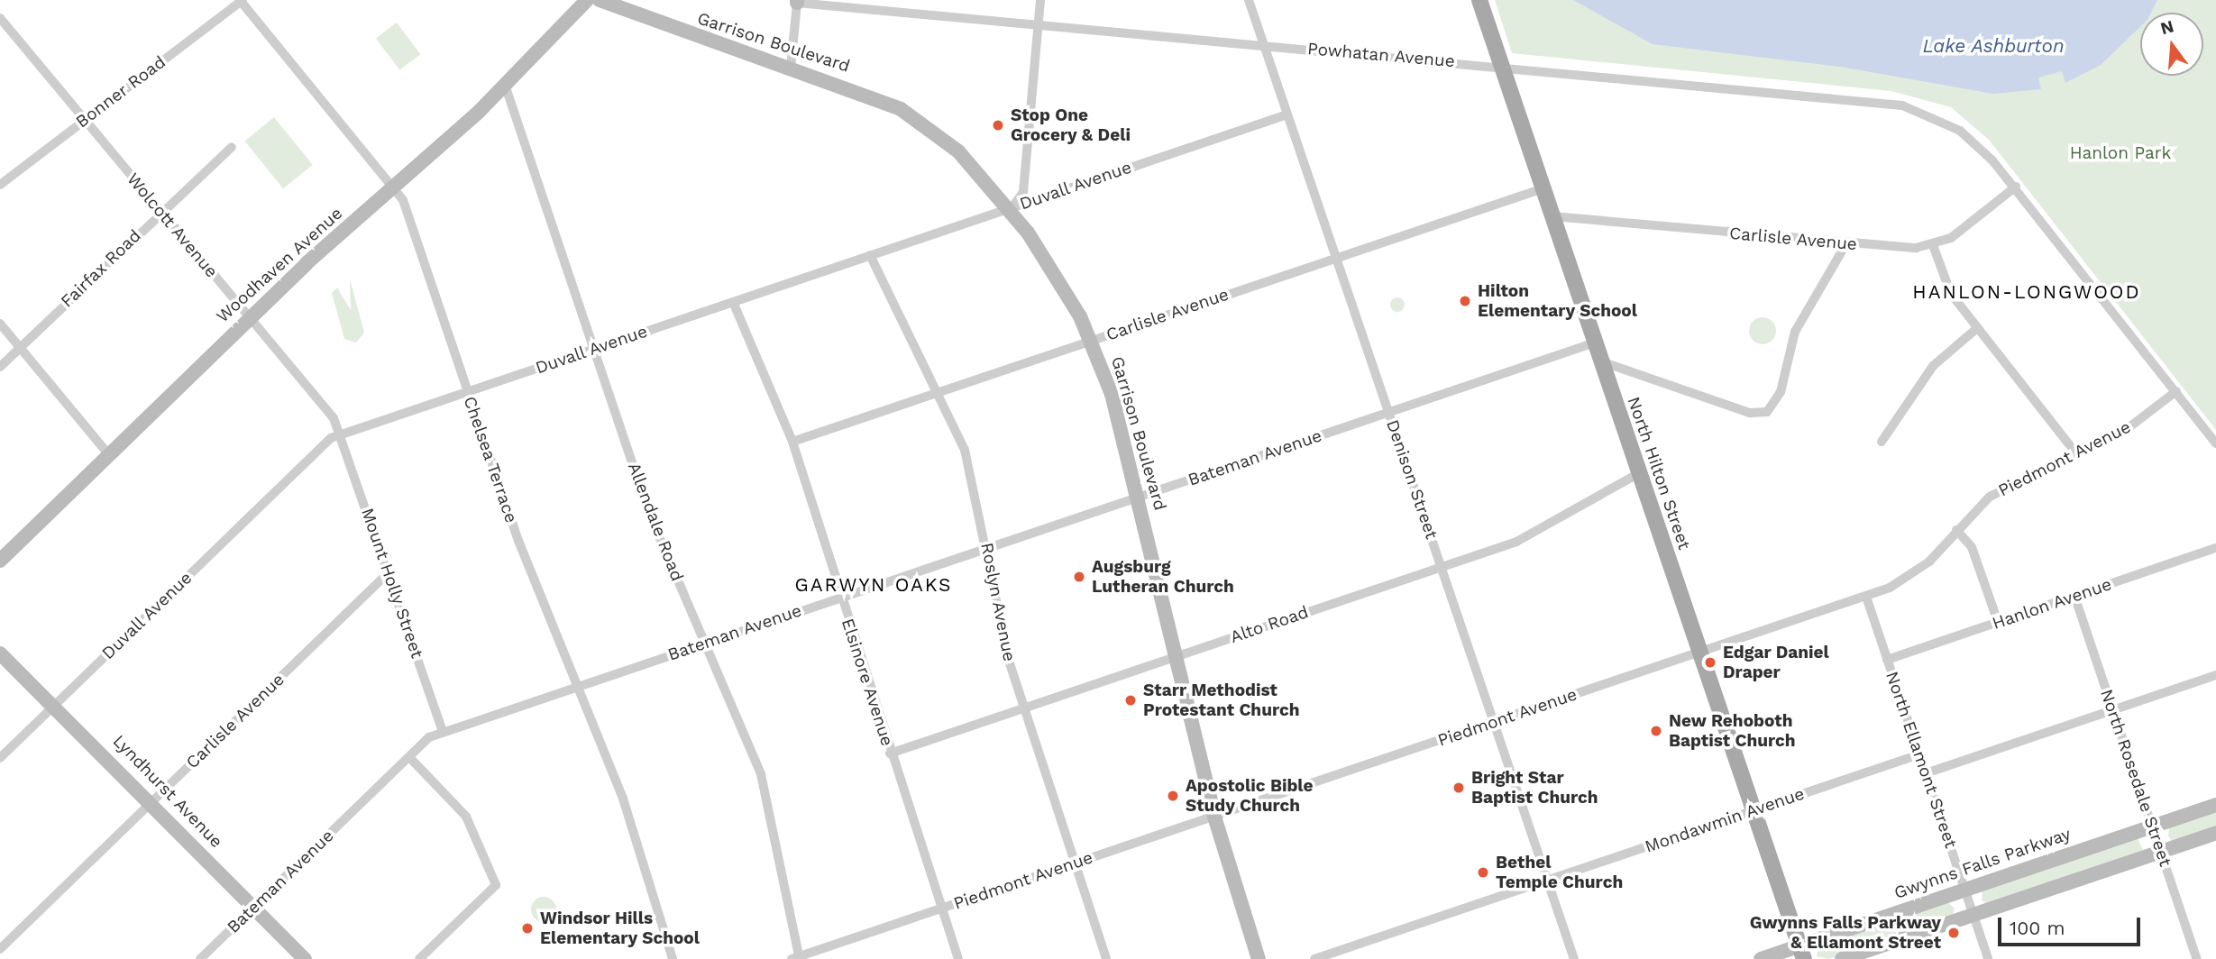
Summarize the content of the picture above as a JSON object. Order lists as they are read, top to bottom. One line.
{"streets":{"main road":["Garrison Boulevard","Woodhaven Avenue","North Hilton Street","Lyndhurst Avenue","Gwynns Falls Parkway"],"street":["Powhatan Avenue","Bonner Road","Duvall Avenue","Wolcott Avenue","Carlisle Avenue","Fairfax Road","Bateman Avenue","Piedmont Avenue","Chelsea Terrace","Denison Street","Allendale Road","Mount Holly Street","Roslyn Avenue","Hanlon Avenue","Alto Road","Elsinore Avenue","North Ellamont Street","North Rosedale Street","Mondawmin Avenue"]},"crossings":[["Garrison Boulevard","Duvall Avenue"],["Garrison Boulevard","Carlisle Avenue"],["Garrison Boulevard","Bateman Avenue"],["Garrison Boulevard","Piedmont Avenue"],["Garrison Boulevard","Alto Road"],["Powhatan Avenue","Piedmont Avenue"],["Powhatan Avenue","North Hilton Street"],["Powhatan Avenue","Denison Street"],["Bonner Road","Wolcott Avenue"],["Bonner Road","Chelsea Terrace"],["Duvall Avenue","Wolcott Avenue"],["Duvall Avenue","Chelsea Terrace"],["Duvall Avenue","Denison Street"],["Duvall Avenue","Allendale Road"],["Duvall Avenue","Mount Holly Street"],["Duvall Avenue","Roslyn Avenue"],["Duvall Avenue","Elsinore Avenue"],["Duvall Avenue","Lyndhurst Avenue"],["Wolcott Avenue","Woodhaven Avenue"],["Wolcott Avenue","Fairfax Road"],["Wolcott Avenue","Mount Holly Street"],["Carlisle Avenue","North Hilton Street"],["Carlisle Avenue","Denison Street"],["Carlisle Avenue","Mount Holly Street"],["Carlisle Avenue","Roslyn Avenue"],["Carlisle Avenue","Elsinore Avenue"],["Carlisle Avenue","Lyndhurst Avenue"],["Woodhaven Avenue","Chelsea Terrace"],["Woodhaven Avenue","Allendale Road"],["Bateman Avenue","Chelsea Terrace"],["Bateman Avenue","North Hilton Street"],["Bateman Avenue","Denison Street"],["Bateman Avenue","Allendale Road"],["Bateman Avenue","Mount Holly Street"],["Bateman Avenue","Roslyn Avenue"],["Bateman Avenue","Elsinore Avenue"],["Bateman Avenue","Lyndhurst Avenue"],["Piedmont Avenue","North Hilton Street"],["Piedmont Avenue","Denison Street"],["Piedmont Avenue","Allendale Road"],["Piedmont Avenue","Roslyn Avenue"],["Piedmont Avenue","Elsinore Avenue"],["Piedmont Avenue","North Ellamont Street"],["North Hilton Street","Alto Road"],["North Hilton Street","Mondawmin Avenue"],["North Hilton Street","Gwynns Falls Parkway"],["Denison Street","Alto Road"],["Denison Street","Mondawmin Avenue"],["Roslyn Avenue","Alto Road"],["Hanlon Avenue","North Ellamont Street"],["Hanlon Avenue","North Rosedale Street"],["Alto Road","Elsinore Avenue"],["North Ellamont Street","Mondawmin Avenue"],["North Ellamont Street","Gwynns Falls Parkway"],["North Rosedale Street","Gwynns Falls Parkway"]],"districts":["HANLON-LONGWOOD","GARWYN OAKS"],"water":["Lake Ashburton"],"parks":["Hanlon Park"],"places":["Stop One Grocery & Deli","Hilton Elementary School","Augsburg Lutheran Church","Edgar Daniel Draper","Starr Methodist Protestant Church","New Rehoboth Baptist Church","Bright Star Baptist Church","Apostolic Bible Study Church","Bethel Temple Church","Windsor Hills Elementary School","Gwynns Falls Parkway & Ellamont Street"],"scale_bar":"100 m","north":"top"}
